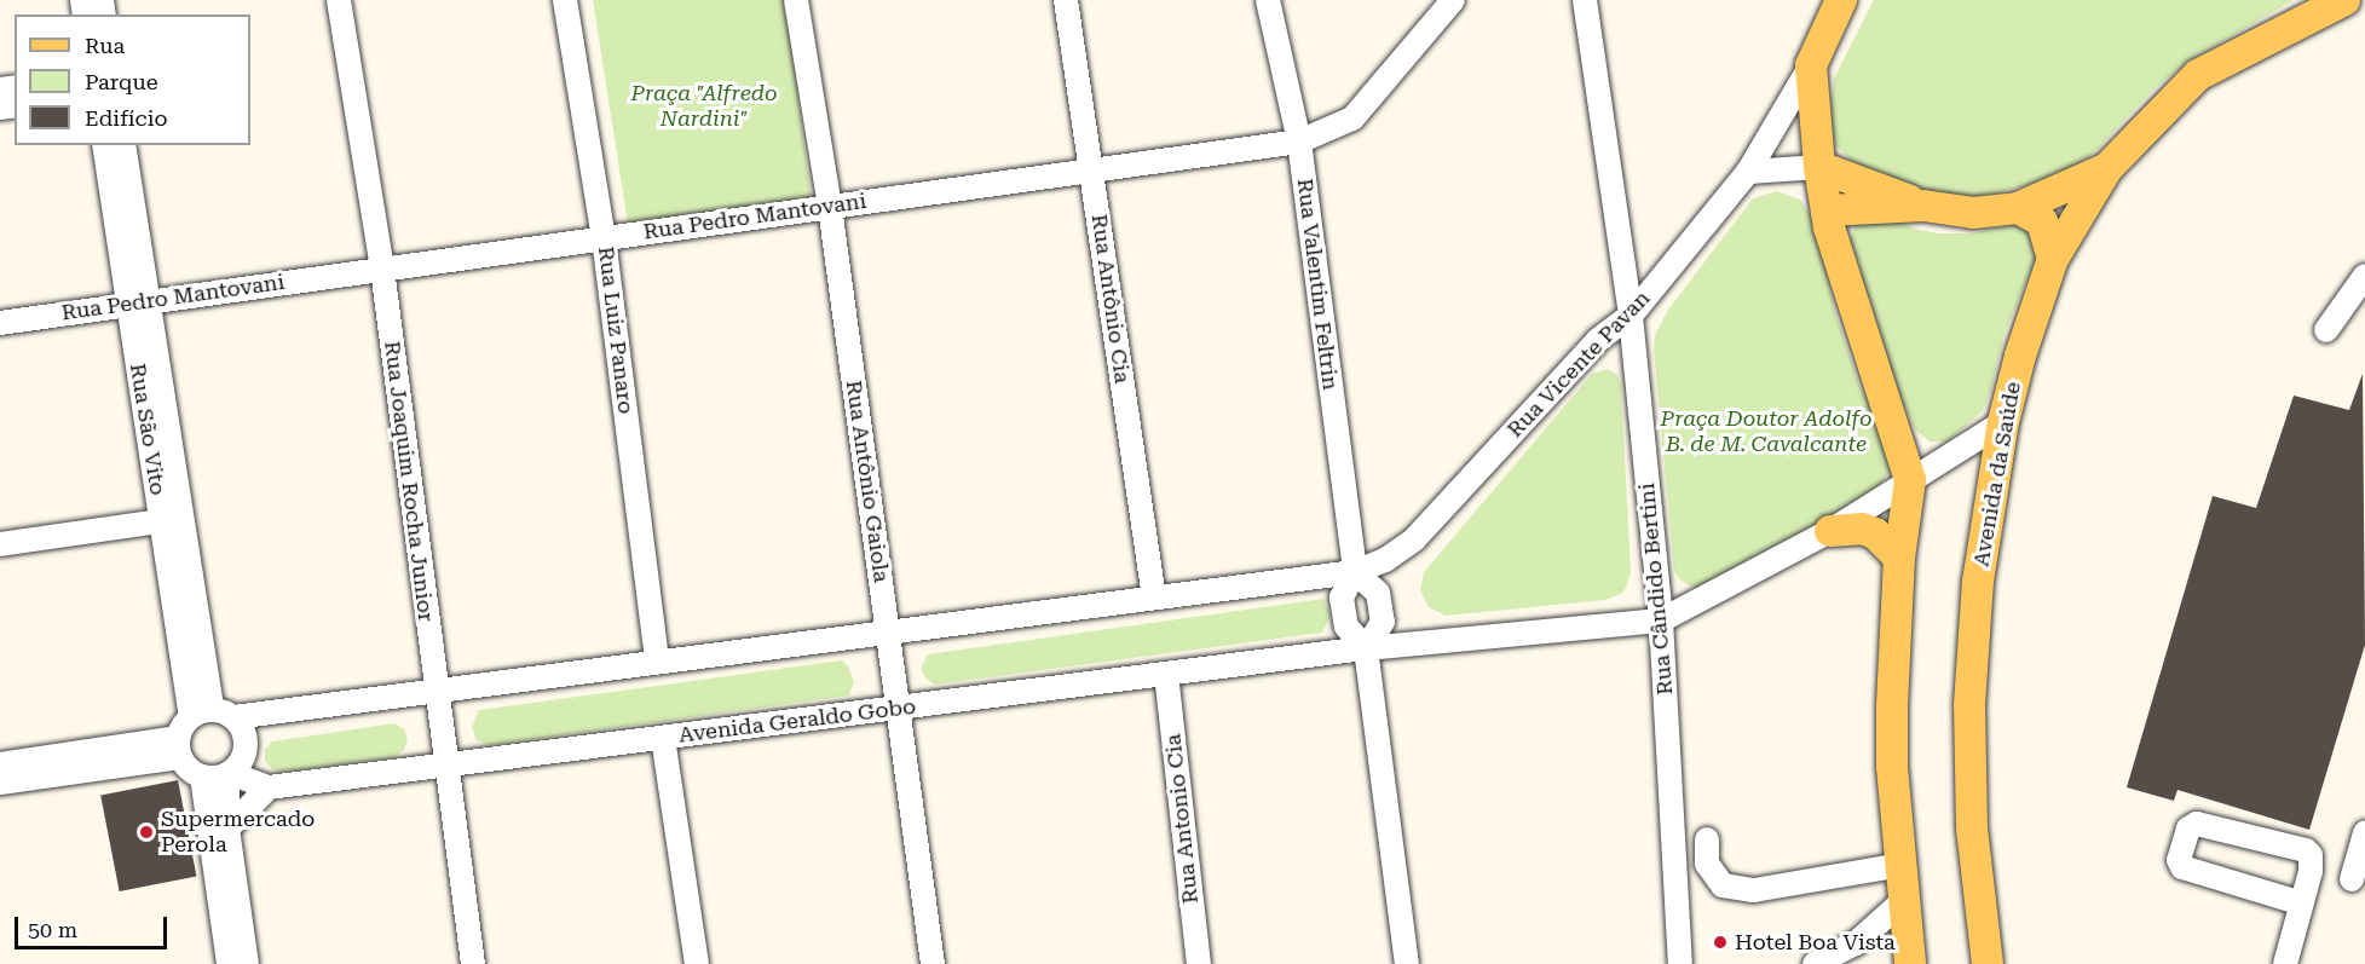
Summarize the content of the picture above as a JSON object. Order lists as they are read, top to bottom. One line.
{"streets":{"main road":["Avenida da Saúde"],"street":["Rua Pedro Mantovani","Rua Valentim Feltrin","Rua Antônio Cia","Rua Luiz Panaro","Rua Vicente Pavan","Rua São Vito","Rua Joaquim Rocha Junior","Rua Antônio Gaiola","Rua Cândido Bertini","Avenida Geraldo Gobo","Rua Antonio Cia"]},"crossings":[["Rua Pedro Mantovani","Rua Valentim Feltrin"],["Rua Pedro Mantovani","Rua Antônio Cia"],["Rua Pedro Mantovani","Rua Luiz Panaro"],["Rua Pedro Mantovani","Rua São Vito"],["Rua Pedro Mantovani","Rua Joaquim Rocha Junior"],["Rua Pedro Mantovani","Rua Antônio Gaiola"],["Rua Valentim Feltrin","Rua Vicente Pavan"],["Rua Valentim Feltrin","Avenida Geraldo Gobo"],["Rua Vicente Pavan","Rua Cândido Bertini"],["Rua São Vito","Avenida Geraldo Gobo"],["Rua Joaquim Rocha Junior","Avenida Geraldo Gobo"],["Rua Antônio Gaiola","Avenida Geraldo Gobo"],["Rua Cândido Bertini","Avenida Geraldo Gobo"],["Avenida Geraldo Gobo","Rua Antonio Cia"]],"parks":["Praça \"Alfredo Nardini\"","Praça Doutor Adolfo B. de M. Cavalcante"],"places":["Supermercado Perola","Hotel Boa Vista"],"legend":["Rua","Parque","Edifício"],"scale_bar":"50 m"}
